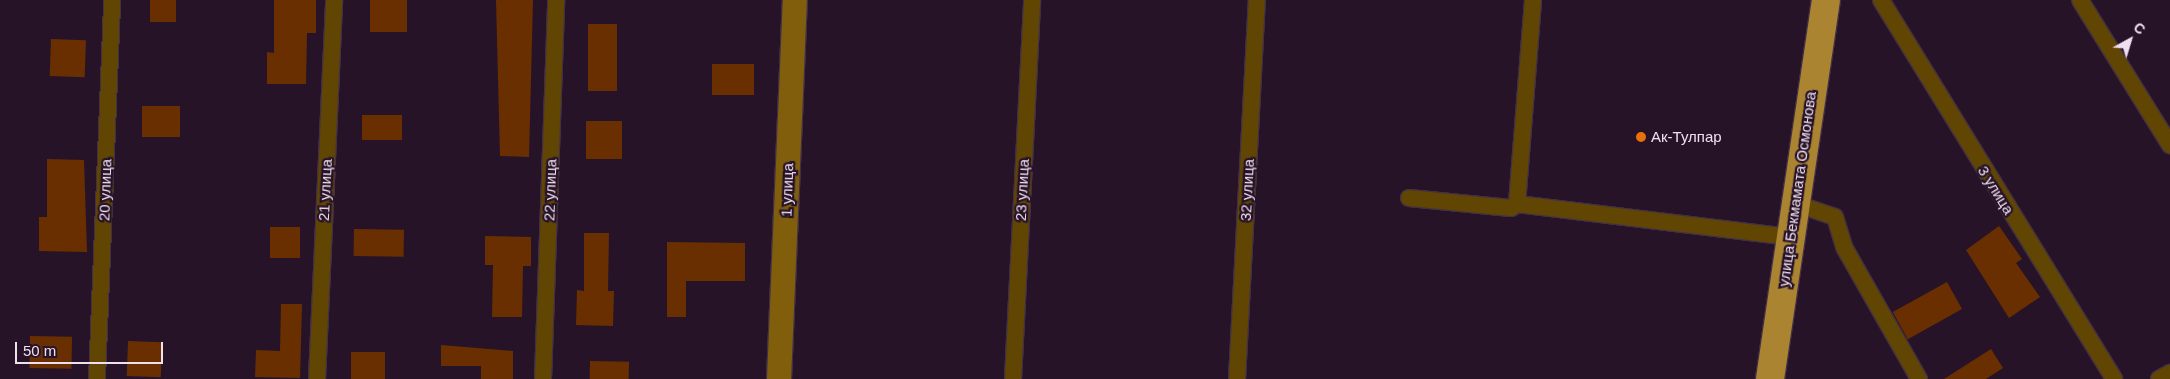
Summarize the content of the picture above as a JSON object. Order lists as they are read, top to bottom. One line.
{"streets":{"highway":["улица Бекмамата Осмонова"],"street":["20 улица","21 улица","22 улица","1 улица","23 улица","32 улица","3 улица"]},"places":["Ак-Тулпар"],"scale_bar":"50 m","north":"top right"}
